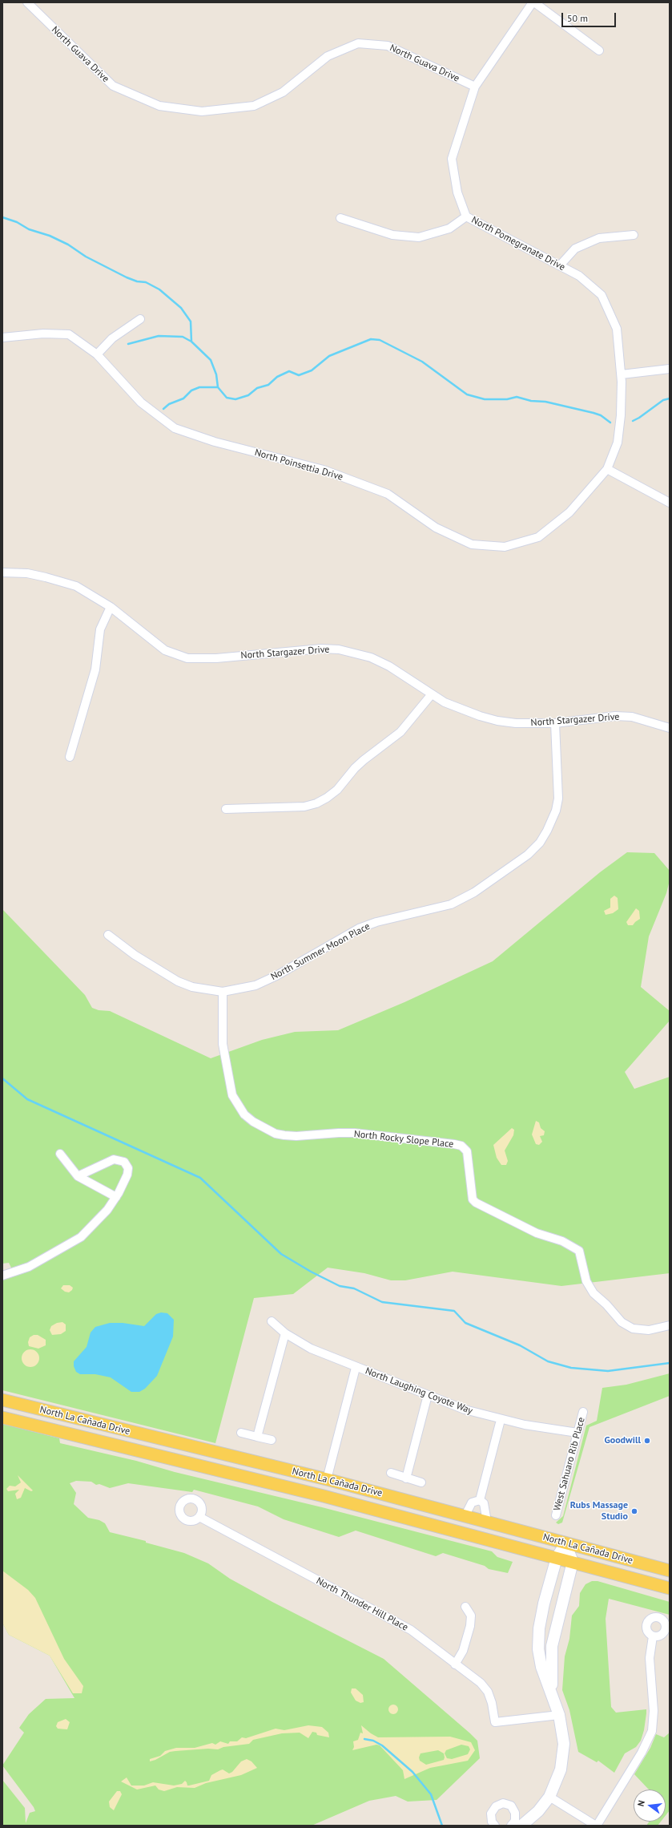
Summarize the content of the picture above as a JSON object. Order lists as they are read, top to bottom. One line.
{"streets":{"main road":["North La Cañada Drive"],"street":["North Guava Drive","North Pomegranate Drive","North Poinsettia Drive","North Stargazer Drive","North Summer Moon Place","North Rocky Slope Place","North Laughing Coyote Way","West Sahuaro Rib Place","North Thunder Hill Place"]},"crossings":[["North Guava Drive","North Pomegranate Drive"],["North Pomegranate Drive","North Poinsettia Drive"],["North Stargazer Drive","North Summer Moon Place"],["North Summer Moon Place","North Rocky Slope Place"],["North Laughing Coyote Way","West Sahuaro Rib Place"]],"places":["Goodwill","Rubs Massage Studio"],"scale_bar":"50 m","north":"left"}
